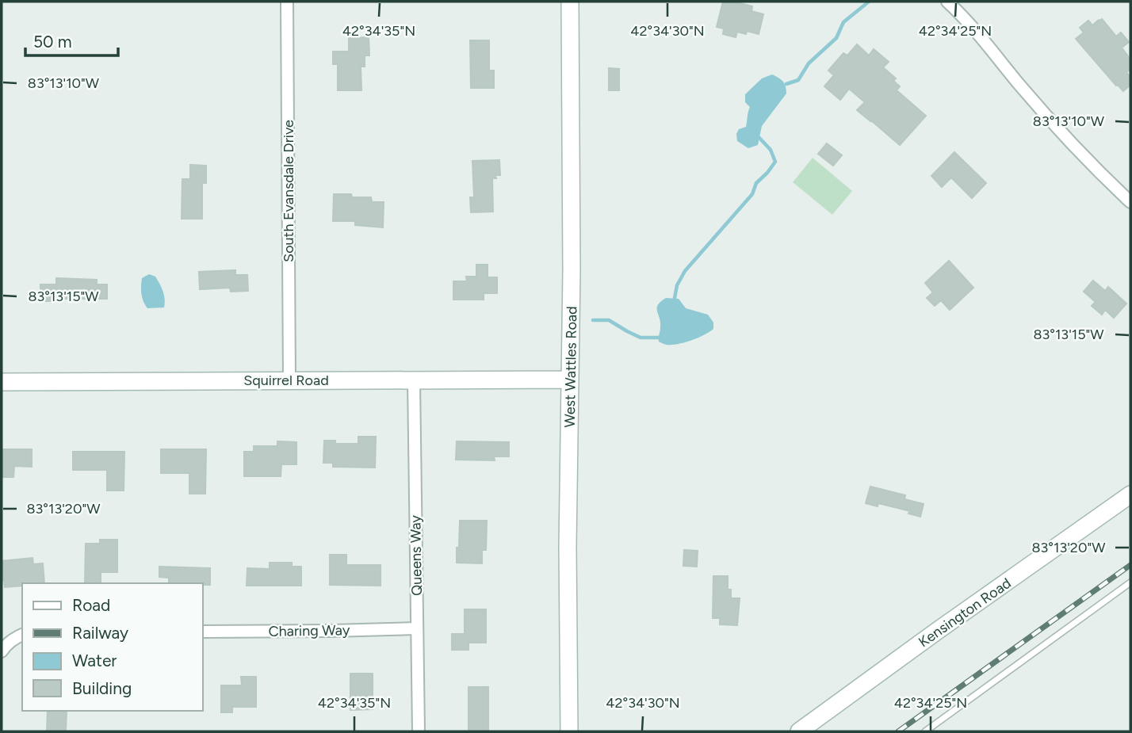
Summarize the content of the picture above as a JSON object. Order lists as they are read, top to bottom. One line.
{"streets":{"street":["South Evansdale Drive","West Wattles Road","Squirrel Road","Queens Way","Kensington Road","Charing Way"]},"crossings":[["South Evansdale Drive","Squirrel Road"],["West Wattles Road","Squirrel Road"],["Squirrel Road","Queens Way"],["Queens Way","Charing Way"]],"legend":["Road","Railway","Water","Building"],"scale_bar":"50 m","coordinates":["42°34'35\"N","42°34'30\"N","42°34'25\"N","83°13'10\"W","83°13'15\"W","83°13'20\"W"]}
